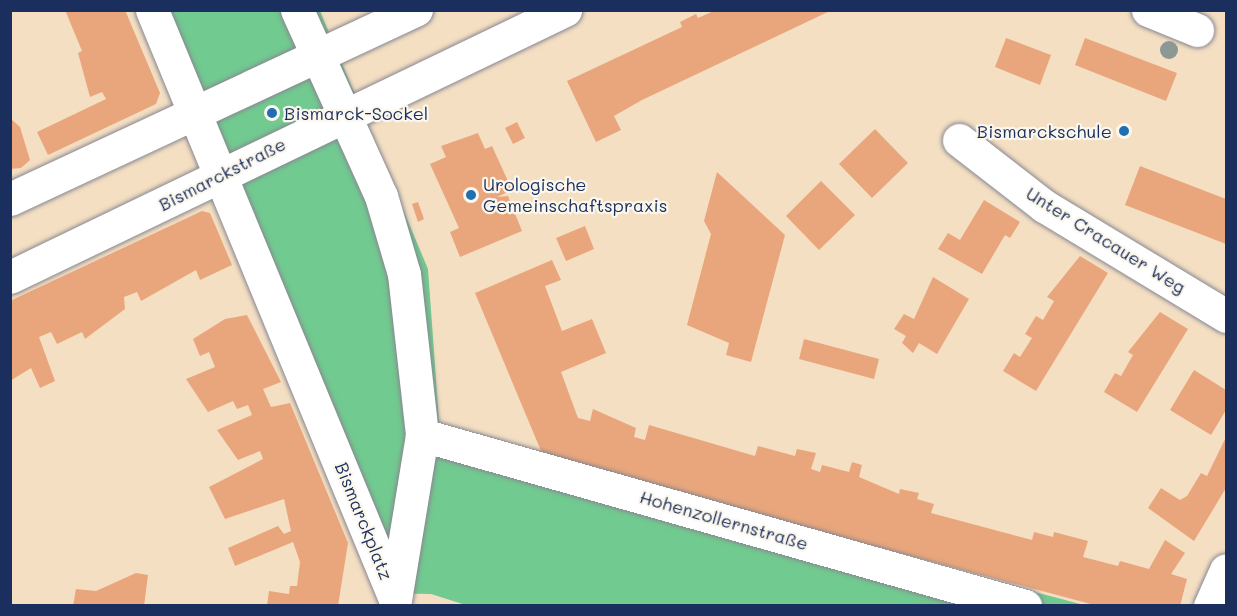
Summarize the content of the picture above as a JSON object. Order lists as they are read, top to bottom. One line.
{"streets":{"street":["Bismarckstraße","Unter Cracauer Weg","Hohenzollernstraße","Bismarckplatz"]},"crossings":[["Bismarckstraße","Bismarckplatz"],["Hohenzollernstraße","Bismarckplatz"]],"places":["Bismarck-Sockel","Bismarckschule","Urologische Gemeinschaftspraxis"]}
